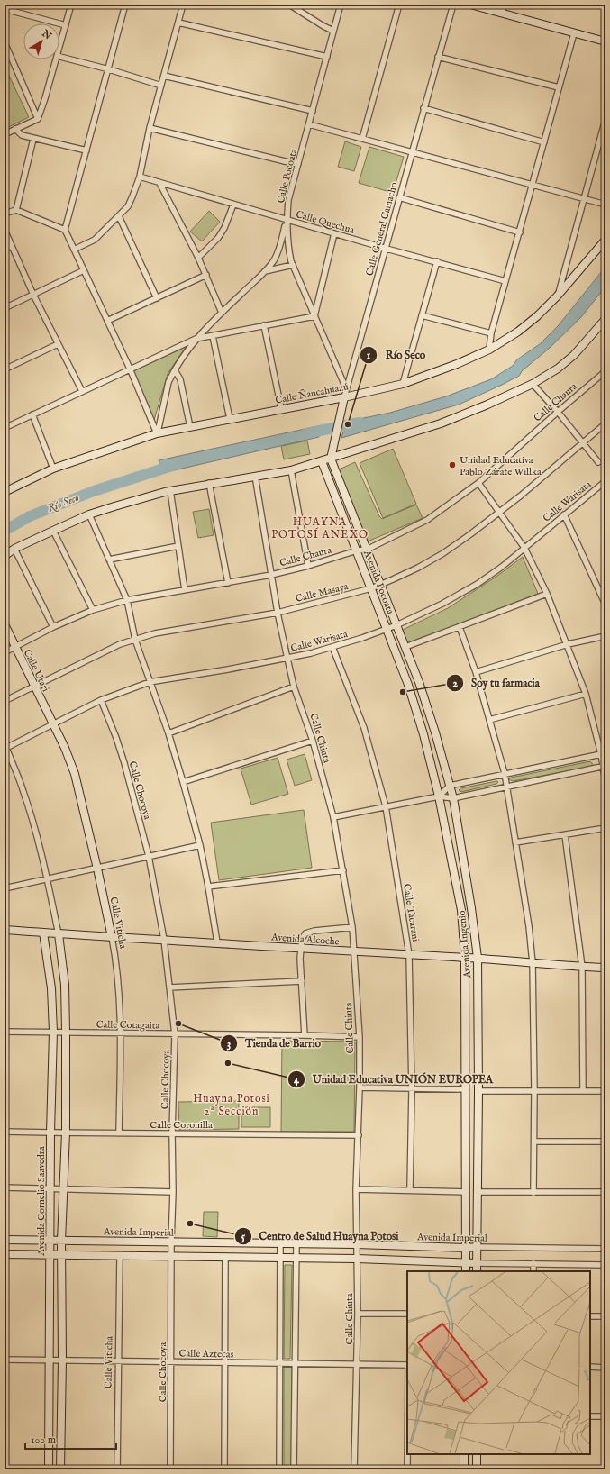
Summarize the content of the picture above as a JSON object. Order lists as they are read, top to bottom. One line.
{"streets":{"street":["Calle Pocoata","Calle Quechua","Calle General Camacho","Calle Ñancahuazú","Calle Chaura","Calle Warisata","Avenida Pocoata","Calle Masaya","Calle Utari","Calle Chiuta","Calle Chocoya","Calle Tacarani","Calle Viticha","Avenida Alcoche","Avenida Ingenio","Calle Cotagaita","Calle Coronilla","Avenida Cornelio Saavedra","Avenida Imperial","Calle Aztecas"]},"crossings":[["Calle Pocoata","Calle Quechua"],["Calle Pocoata","Calle General Camacho"],["Calle Quechua","Calle General Camacho"],["Calle General Camacho","Calle Ñancahuazú"],["Calle General Camacho","Avenida Pocoata"],["Calle Chaura","Avenida Pocoata"],["Calle Chaura","Calle Utari"],["Calle Chaura","Calle Chiuta"],["Calle Warisata","Avenida Pocoata"],["Calle Warisata","Calle Utari"],["Calle Warisata","Calle Chiuta"],["Calle Warisata","Calle Chocoya"],["Calle Warisata","Calle Tacarani"],["Calle Warisata","Calle Viticha"],["Calle Warisata","Avenida Ingenio"],["Avenida Pocoata","Calle Masaya"],["Avenida Pocoata","Avenida Ingenio"],["Calle Masaya","Calle Utari"],["Calle Masaya","Calle Chiuta"],["Calle Utari","Calle Viticha"],["Calle Chiuta","Avenida Alcoche"],["Calle Chiuta","Calle Cotagaita"],["Calle Chiuta","Calle Coronilla"],["Calle Chiuta","Avenida Imperial"],["Calle Chiuta","Calle Aztecas"],["Calle Chocoya","Avenida Alcoche"],["Calle Chocoya","Calle Cotagaita"],["Calle Chocoya","Calle Coronilla"],["Calle Chocoya","Avenida Imperial"],["Calle Chocoya","Calle Aztecas"],["Calle Tacarani","Avenida Alcoche"],["Calle Viticha","Avenida Alcoche"],["Calle Viticha","Calle Cotagaita"],["Calle Viticha","Calle Coronilla"],["Calle Viticha","Calle Aztecas"],["Avenida Alcoche","Avenida Ingenio"],["Avenida Alcoche","Avenida Cornelio Saavedra"],["Avenida Ingenio","Avenida Imperial"],["Calle Cotagaita","Avenida Cornelio Saavedra"],["Calle Coronilla","Avenida Cornelio Saavedra"],["Avenida Cornelio Saavedra","Avenida Imperial"],["Avenida Cornelio Saavedra","Calle Aztecas"]],"districts":["HUAYNA POTOSÍ ANEXO","Huayna Potosi 2ª Sección"],"water":["Río Seco"],"places":["Río Seco","Unidad Educativa Pablo Zárate Willka","Soy tu farmacia","Tienda de Barrio","Unidad Educativa UNIÓN EUROPEA","Centro de Salud Huayna Potosi"],"scale_bar":"100 m","north":"top right"}
